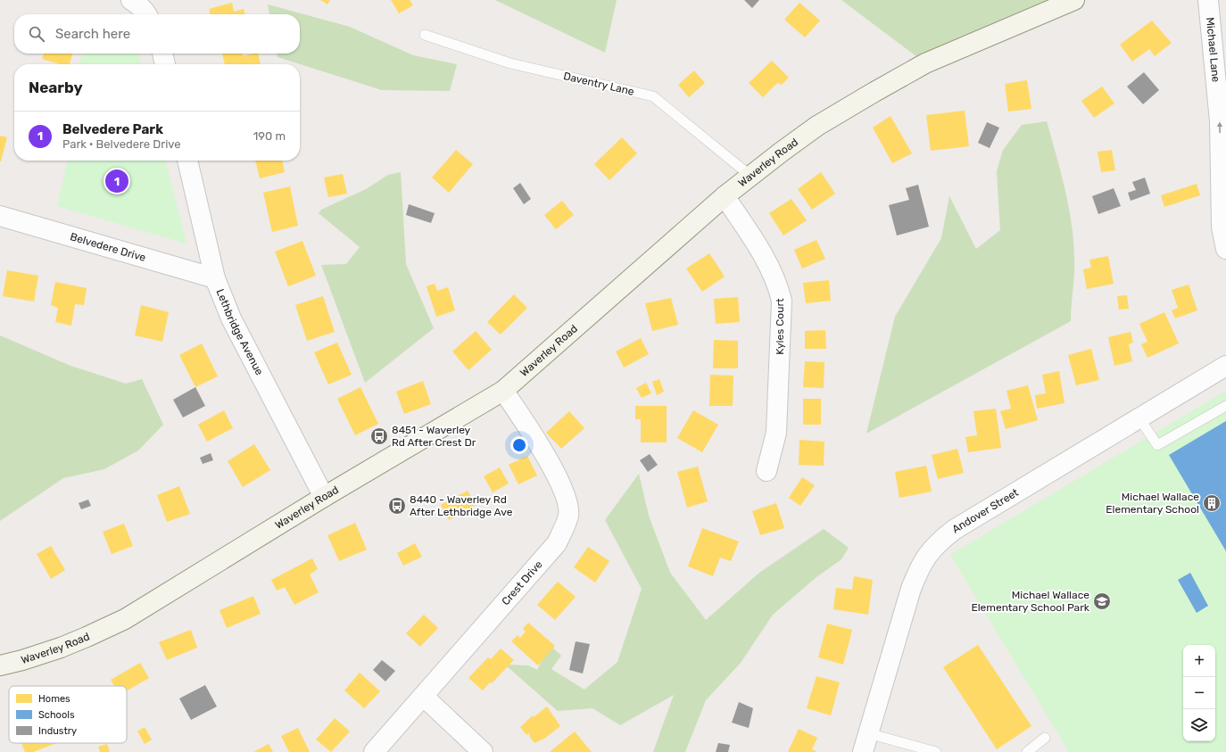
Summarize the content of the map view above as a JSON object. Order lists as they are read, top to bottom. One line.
{"streets":{"main road":["Waverley Road"],"street":["Michael Lane","Belvedere Drive","Kyles Court","Lethbridge Avenue","Andover Street","Crest Drive"],"lane":["Daventry Lane"]},"crossings":[["Daventry Lane","Waverley Road"],["Waverley Road","Kyles Court"],["Waverley Road","Lethbridge Avenue"],["Waverley Road","Crest Drive"],["Belvedere Drive","Lethbridge Avenue"]],"one_way":["Michael Lane"],"places":{"bus stop":["8451 - Waverley Rd After Crest Dr","8440 - Waverley Rd After Lethbridge Ave"],"building":["Michael Wallace Elementary School"],"school or university":["Michael Wallace Elementary School Park"]},"legend":["Homes","Schools","Industry"],"page":{"search":"Search here","heading":"Nearby","list":[{"mark":"1","name":"Belvedere Park","note":"Park · Belvedere Drive","value":"190 m"}],"pins":"1","map_buttons":["+","−"]}}
